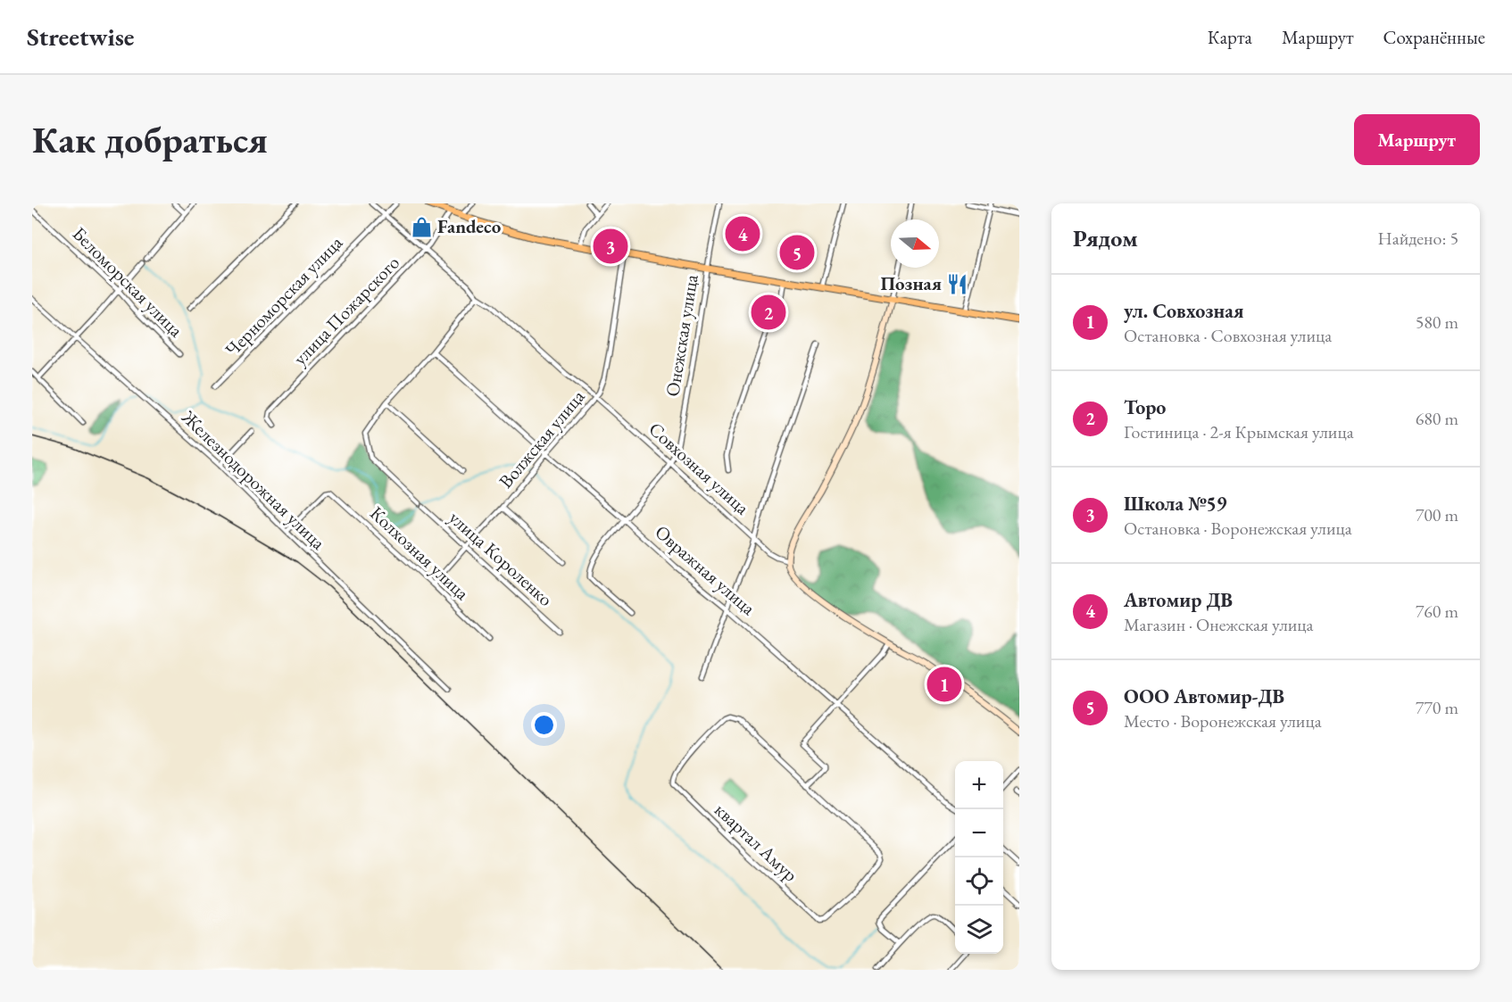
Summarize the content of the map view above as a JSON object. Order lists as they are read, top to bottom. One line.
{"streets":{"street":["Беломорская улица","Черноморская улица","улица Пожарского","Онежская улица","Волжская улица","Совхозная улица","Железнодорожная улица","Колхозная улица","улица Короленко","Овражная улица","квартал Амур"]},"crossings":[["Черноморская улица","Совхозная улица"],["улица Пожарского","Совхозная улица"],["Онежская улица","Совхозная улица"],["Онежская улица","Овражная улица"],["Волжская улица","Совхозная улица"],["Волжская улица","Колхозная улица"],["Волжская улица","улица Короленко"],["Волжская улица","Овражная улица"],["Железнодорожная улица","Колхозная улица"]],"places":{"shop":["Fandeco"],"restaurant":["Позная"]},"north":"right","page":{"header":"Streetwise","nav":["Карта","Маршрут","Сохранённые"],"buttons":"Маршрут","title":"Как добраться","heading":["Рядом","Найдено: 5"],"pins":["4","3","5","2","1"],"list":[{"mark":"1","name":"ул. Совхозная","note":"Остановка · Совхозная улица","value":"580 m"},{"mark":"2","name":"Торо","note":"Гостиница · 2-я Крымская улица","value":"680 m"},{"mark":"3","name":"Школа №59","note":"Остановка · Воронежская улица","value":"700 m"},{"mark":"4","name":"Автомир ДВ","note":"Магазин · Онежская улица","value":"760 m"},{"mark":"5","name":"ООО Автомир-ДВ","note":"Место · Воронежская улица","value":"770 m"}],"map_buttons":["+","−"]}}
